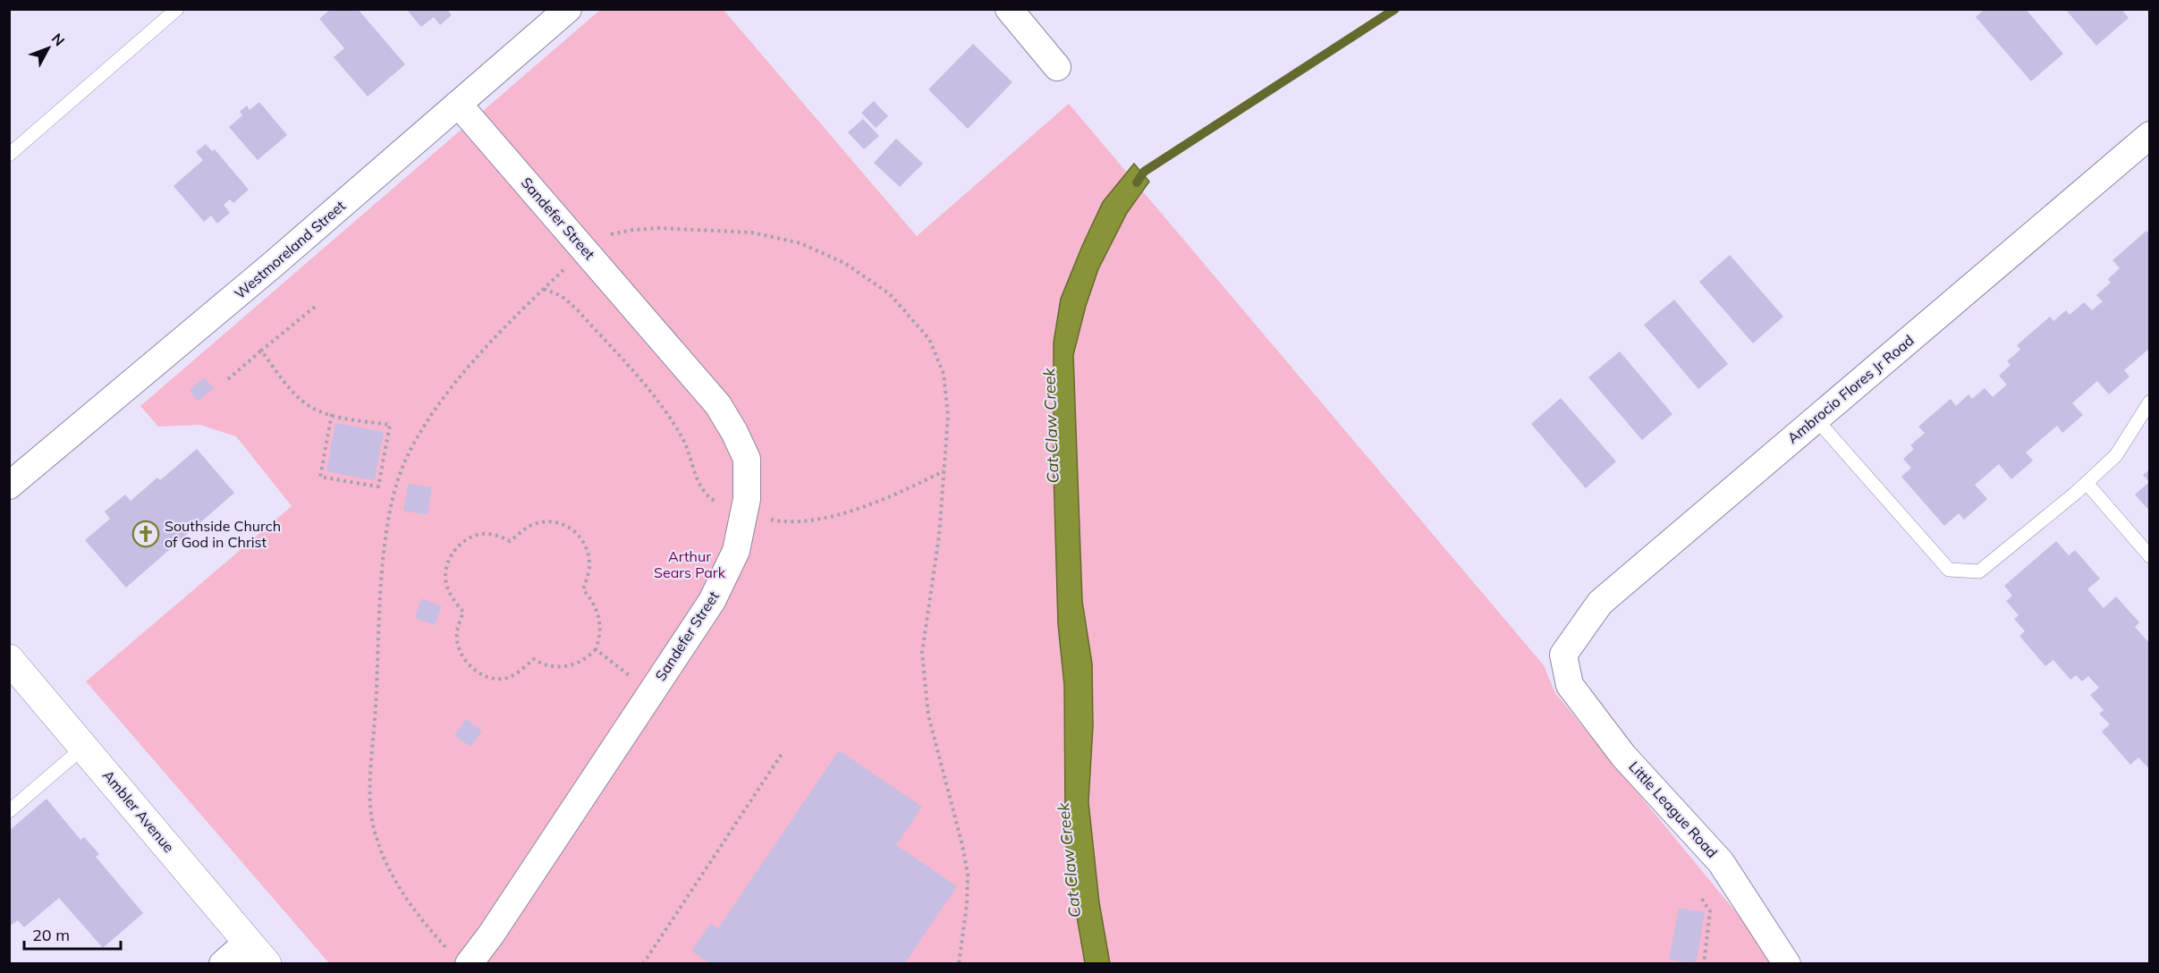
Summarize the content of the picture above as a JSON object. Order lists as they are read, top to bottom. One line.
{"streets":{"main road":["Ambler Avenue"],"street":["Sandefer Street","Westmoreland Street","Ambrocio Flores Jr Road","Little League Road"]},"crossings":[["Sandefer Street","Westmoreland Street"],["Ambrocio Flores Jr Road","Little League Road"]],"water":["Cat Claw Creek"],"parks":["Arthur Sears Park"],"places":{"church":["Southside Church of God in Christ"]},"scale_bar":"20 m","north":"top right"}
